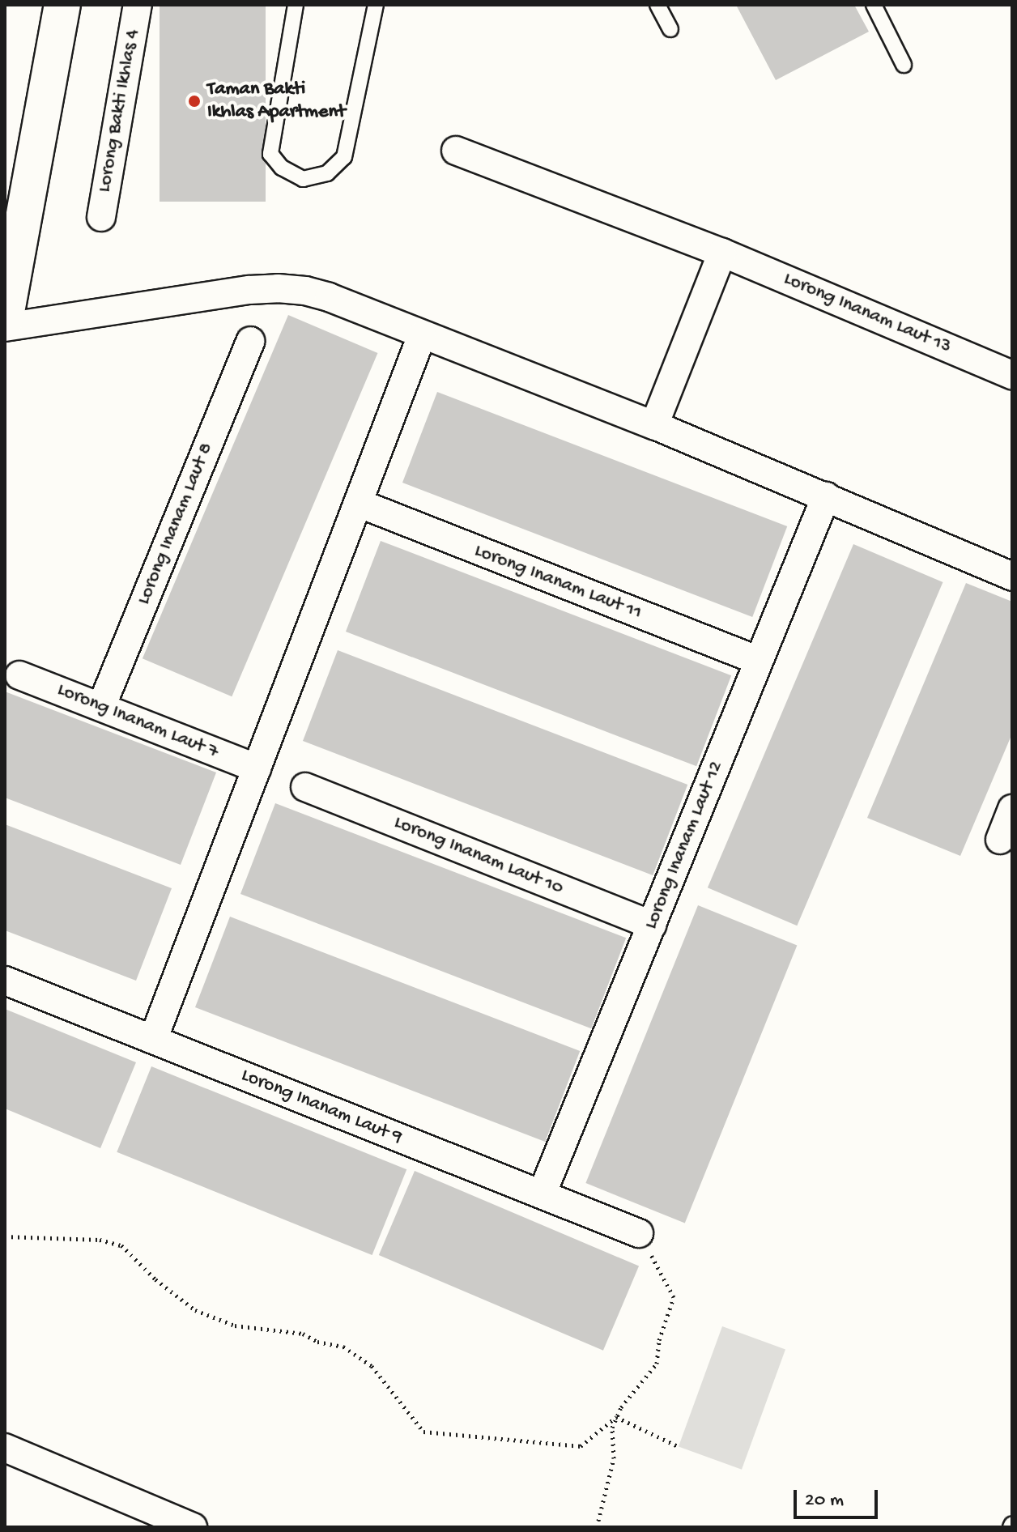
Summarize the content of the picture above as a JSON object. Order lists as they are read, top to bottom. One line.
{"streets":{"street":["Lorong Bakti Ikhlas 4","Lorong Inanam Laut 13","Lorong Inanam Laut 8","Lorong Inanam Laut 11","Lorong Inanam Laut 7","Lorong Inanam Laut 12","Lorong Inanam Laut 10","Lorong Inanam Laut 9"]},"crossings":[["Lorong Inanam Laut 8","Lorong Inanam Laut 7"],["Lorong Inanam Laut 11","Lorong Inanam Laut 12"],["Lorong Inanam Laut 12","Lorong Inanam Laut 10"],["Lorong Inanam Laut 12","Lorong Inanam Laut 9"]],"places":["Taman Bakti Ikhlas Apartment"],"scale_bar":"20 m"}
